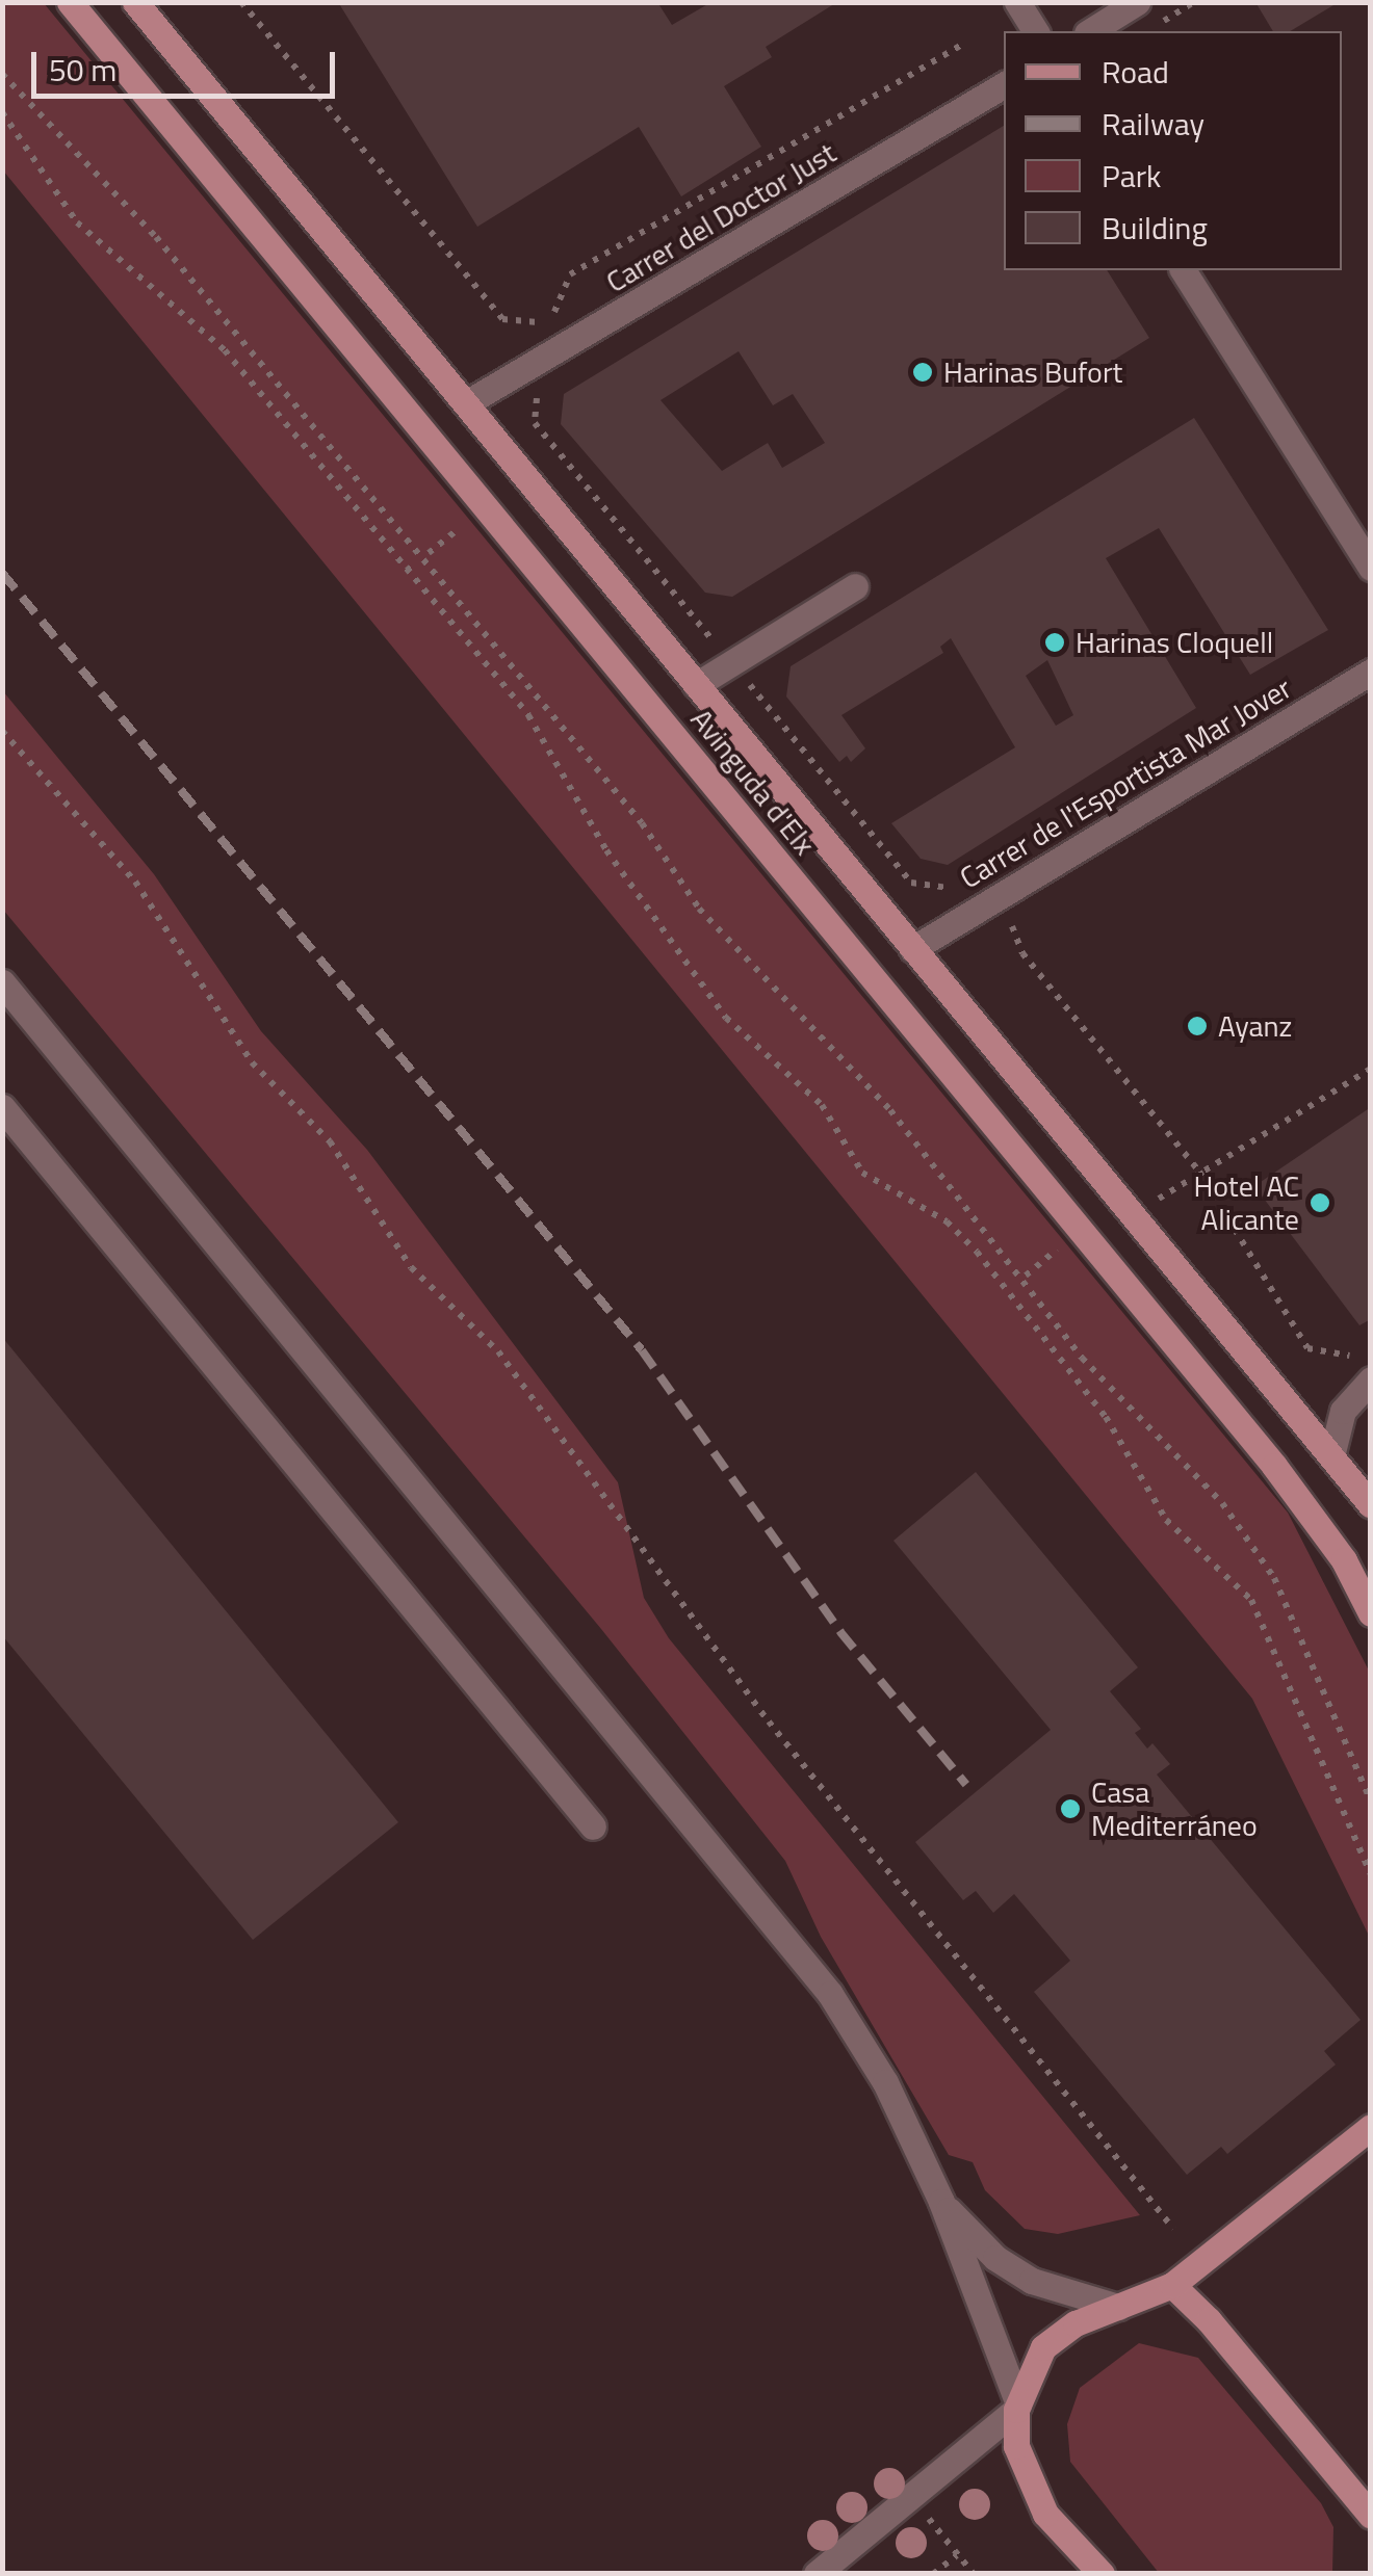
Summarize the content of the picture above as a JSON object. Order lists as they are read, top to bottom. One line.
{"streets":{"main road":["Avinguda d'Elx"],"street":["Carrer del Doctor Just","Carrer de l'Esportista Mar Jover"]},"crossings":[["Carrer del Doctor Just","Avinguda d'Elx"],["Avinguda d'Elx","Carrer de l'Esportista Mar Jover"]],"places":["Harinas Bufort","Harinas Cloquell","Ayanz","Hotel AC Alicante","Casa Mediterráneo"],"legend":["Road","Railway","Park","Building"],"scale_bar":"50 m"}
